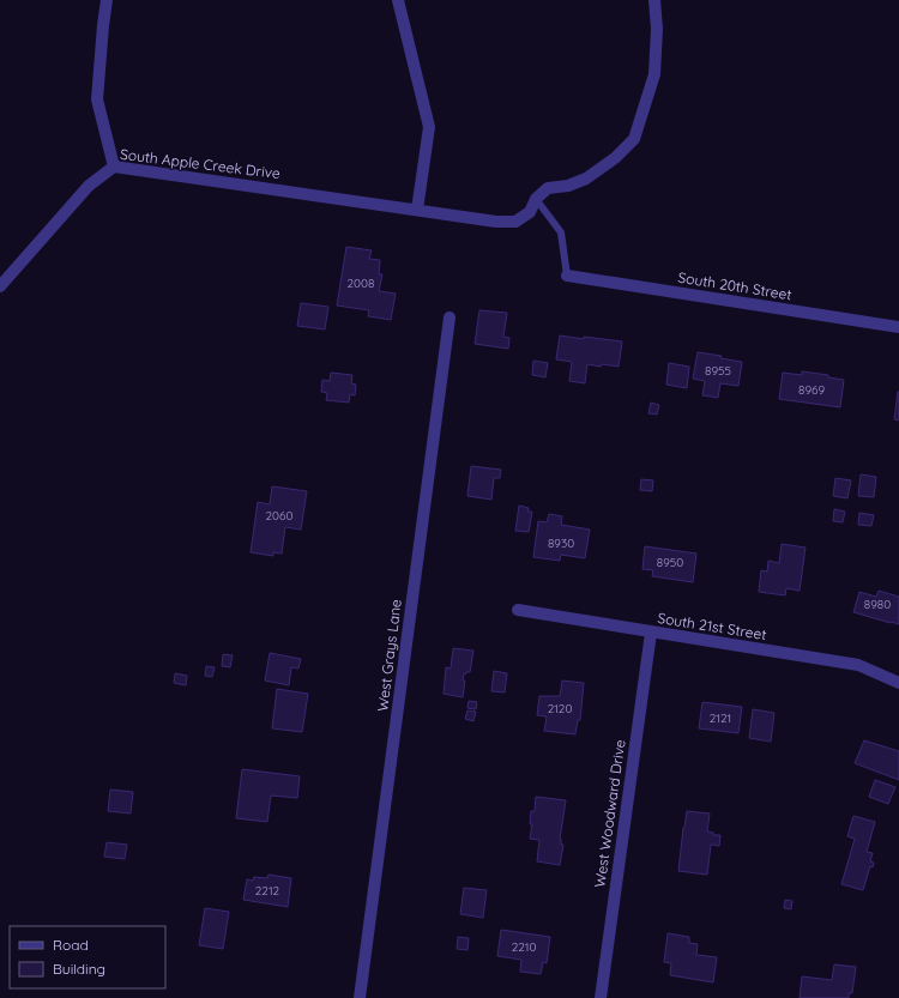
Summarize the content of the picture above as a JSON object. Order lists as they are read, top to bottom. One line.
{"streets":{"street":["South Apple Creek Drive","South 20th Street","South 21st Street","West Grays Lane","West Woodward Drive"]},"crossings":[["South 21st Street","West Woodward Drive"]],"house_numbers":["2008","8955","8969","2060","8930","8950","8980","2120","2121","2212","2210"],"legend":["Road","Building"]}
